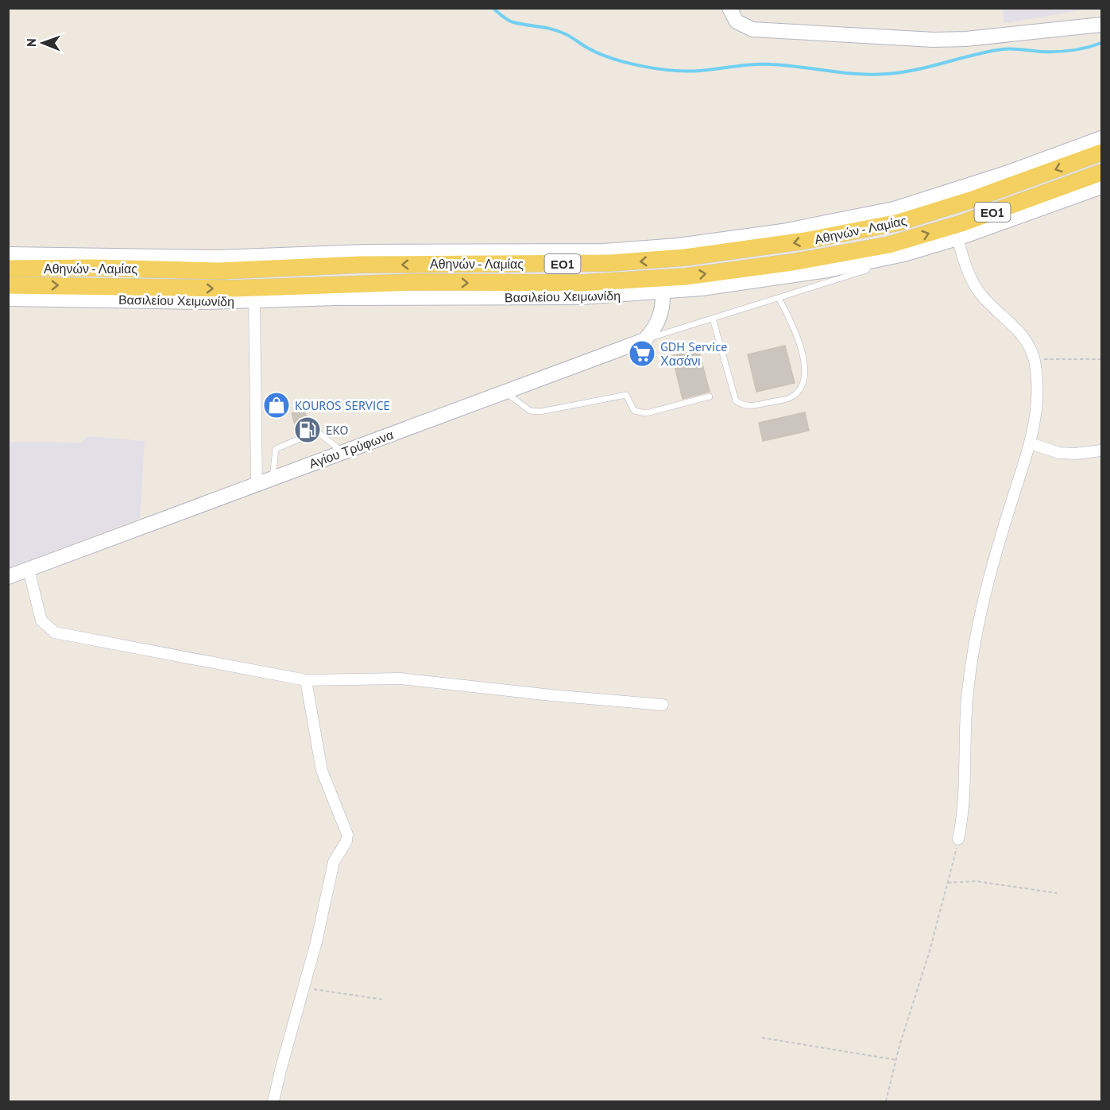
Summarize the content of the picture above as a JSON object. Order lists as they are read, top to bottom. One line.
{"streets":{"main road":["ΕΟ1","Αθηνών - Λαμίας"],"street":["Βασιλείου Χειμωνίδη","Αγίου Τρύφωνα"]},"places":{"supermarket":["GDH Service Χασάνι"],"shop":["KOUROS SERVICE"],"fuel station":["EKO"]},"north":"left"}
